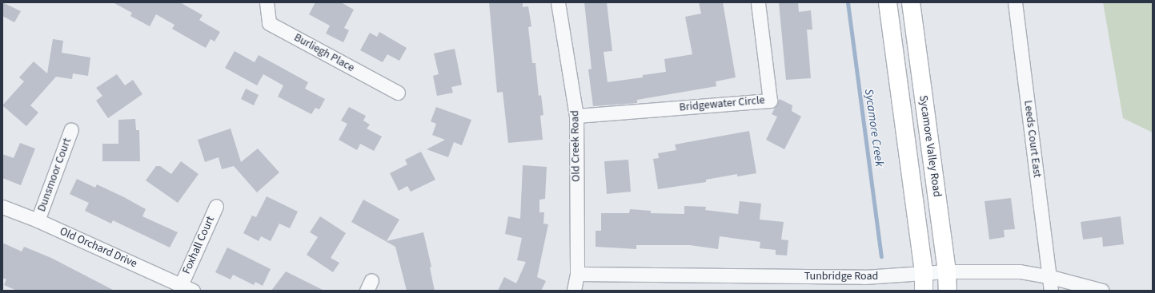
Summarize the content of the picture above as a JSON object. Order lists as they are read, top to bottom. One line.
{"streets":{"main road":["Sycamore Valley Road"],"street":["Burliegh Place","Bridgewater Circle","Leeds Court East","Old Creek Road","Dunsmoor Court","Foxhall Court","Old Orchard Drive","Tunbridge Road"]},"crossings":[["Bridgewater Circle","Old Creek Road"],["Leeds Court East","Tunbridge Road"],["Old Creek Road","Tunbridge Road"],["Sycamore Valley Road","Tunbridge Road"],["Dunsmoor Court","Old Orchard Drive"],["Foxhall Court","Old Orchard Drive"]],"water":["Sycamore Creek"]}
